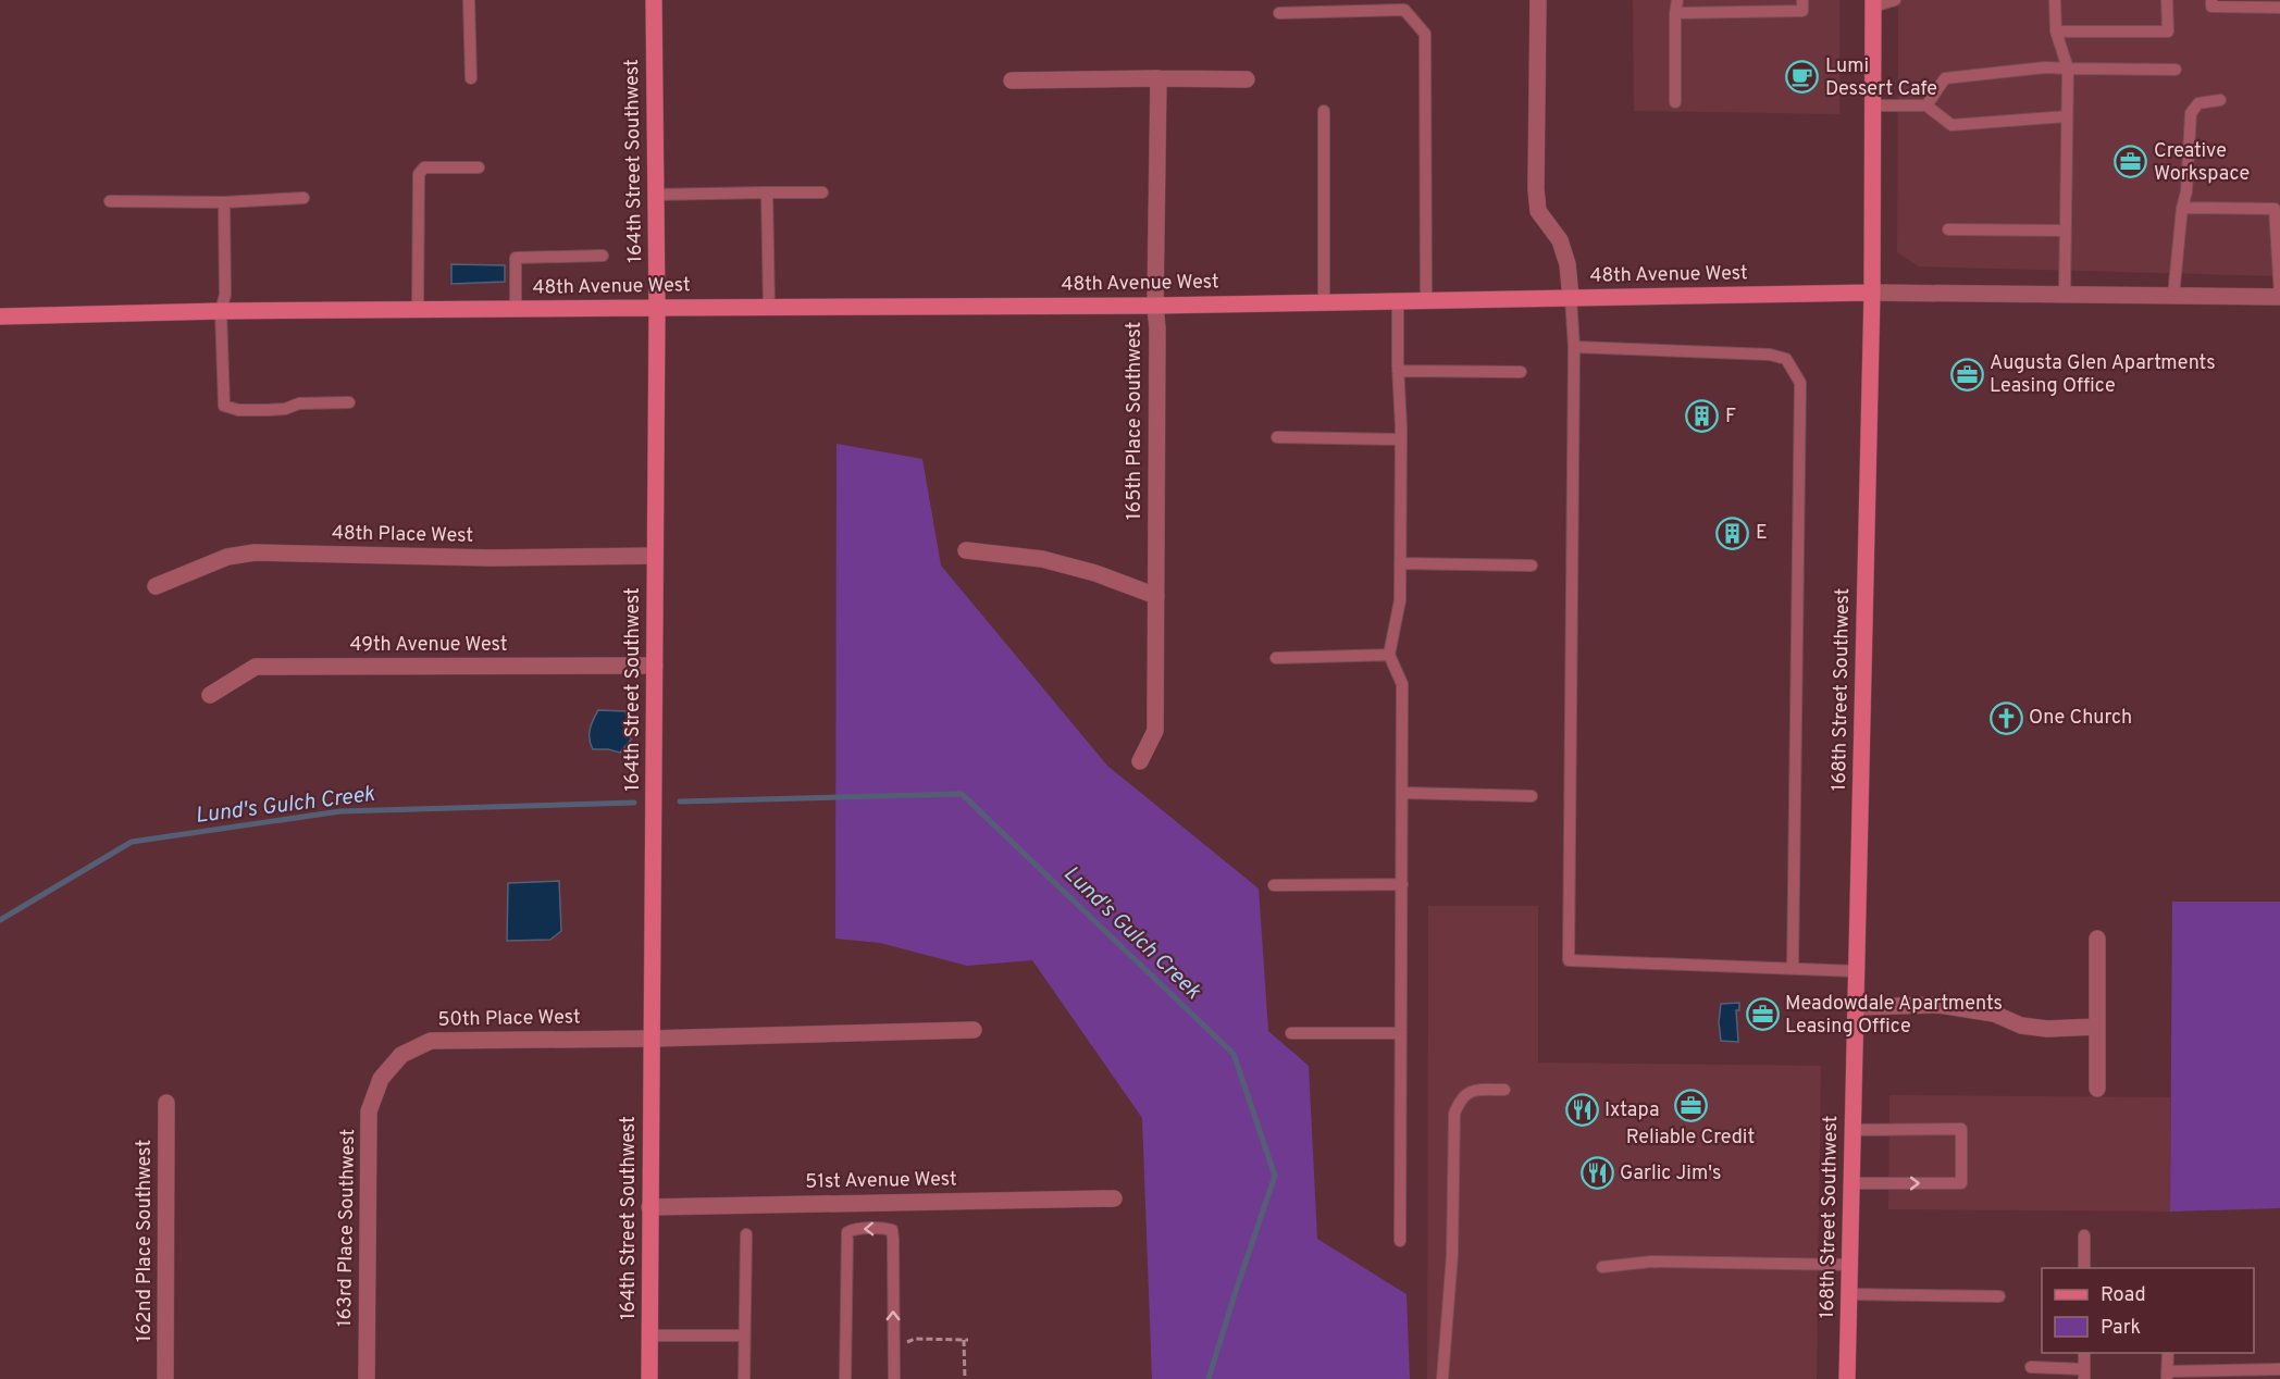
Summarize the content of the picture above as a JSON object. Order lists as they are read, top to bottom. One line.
{"streets":{"street":["164th Street Southwest","48th Avenue West","165th Place Southwest","48th Place West","49th Avenue West","168th Street Southwest","50th Place West","51st Avenue West","163rd Place Southwest","162nd Place Southwest"]},"crossings":[["164th Street Southwest","48th Avenue West"],["164th Street Southwest","48th Place West"],["164th Street Southwest","49th Avenue West"],["164th Street Southwest","50th Place West"],["164th Street Southwest","51st Avenue West"],["48th Avenue West","165th Place Southwest"],["48th Avenue West","168th Street Southwest"],["50th Place West","163rd Place Southwest"]],"water":["Lund's Gulch Creek"],"places":{"cafe":["Lumi Dessert Cafe"],"office":["Creative Workspace","Augusta Glen Apartments Leasing Office","Meadowdale Apartments Leasing Office","Reliable Credit"],"building":["F","E"],"church":["One Church"],"restaurant":["Ixtapa","Garlic Jim's"]},"legend":["Road","Park"]}
